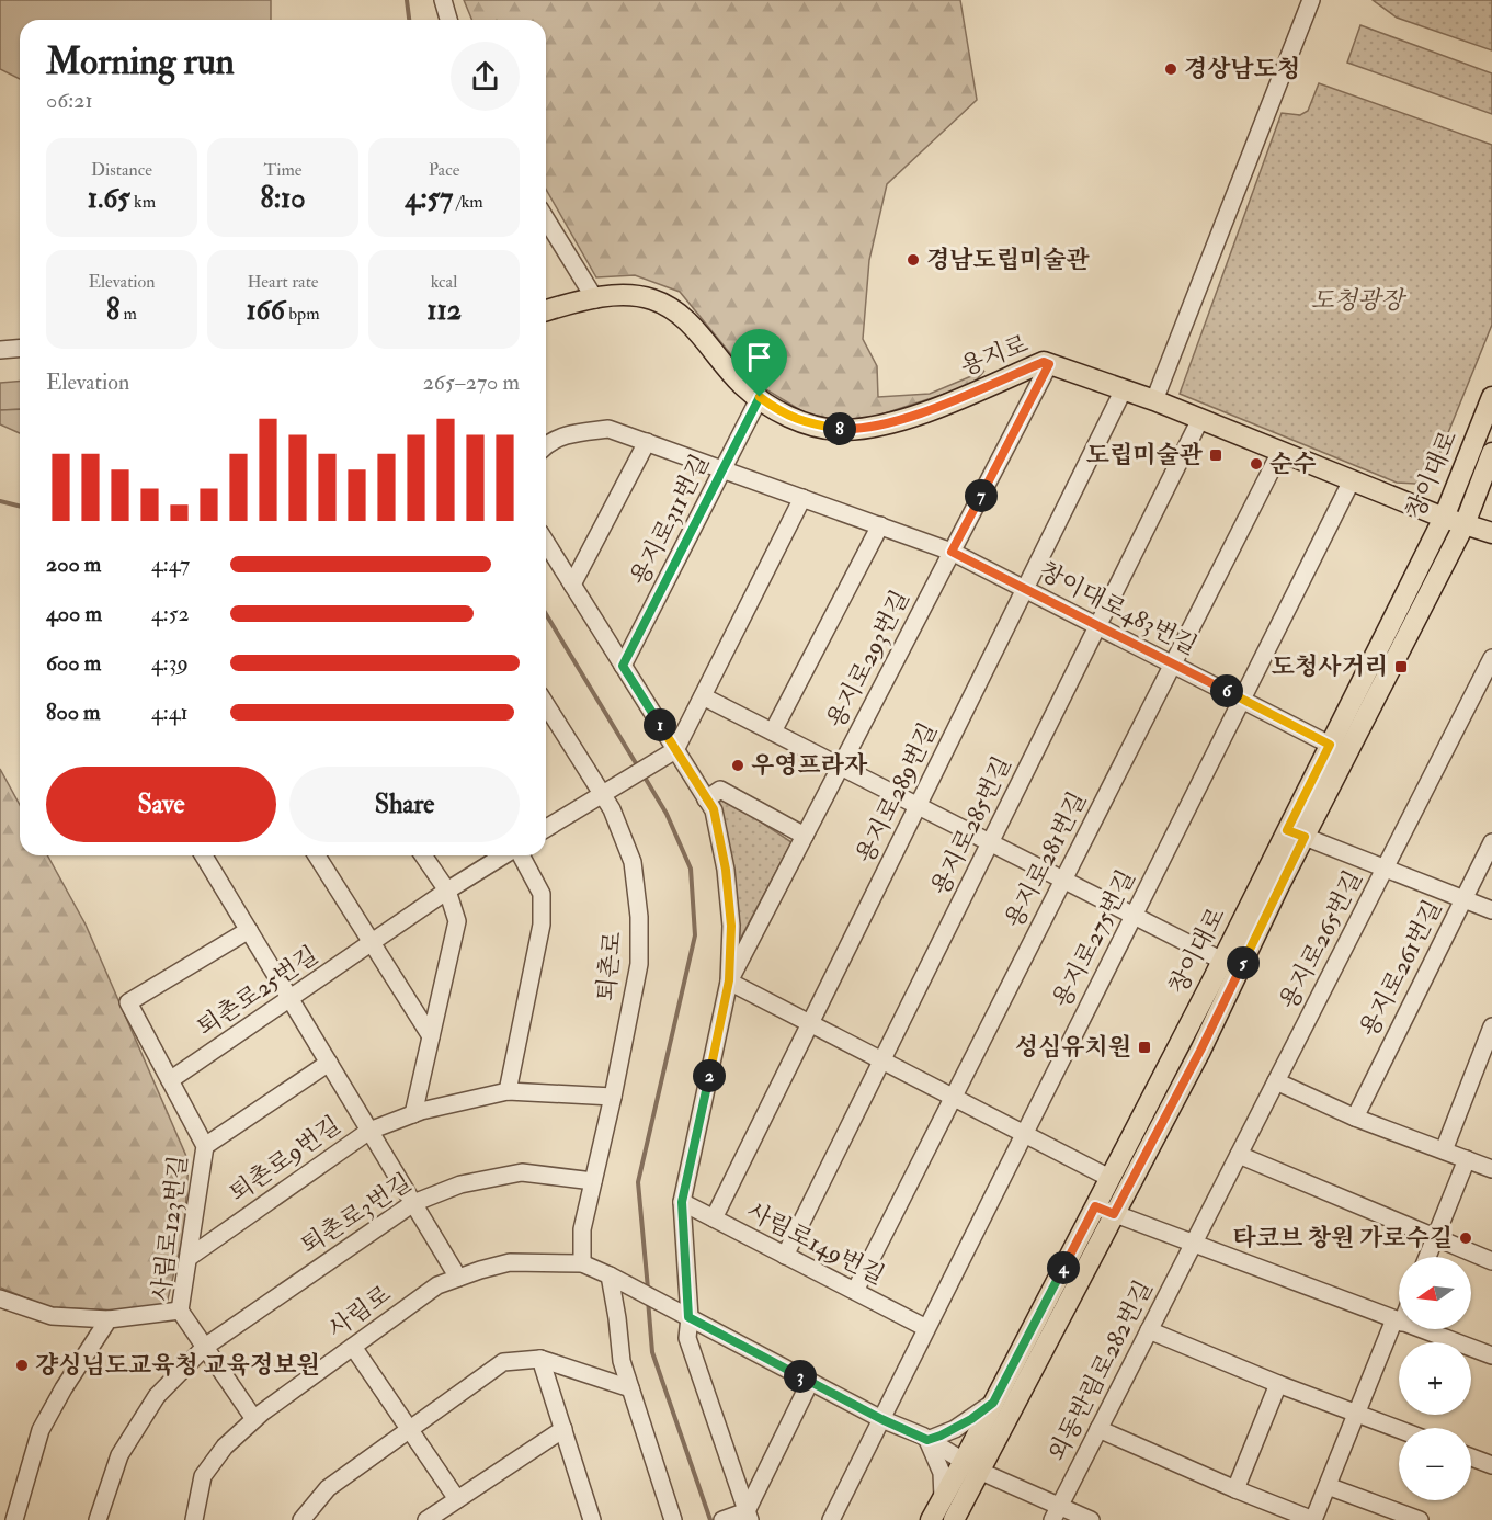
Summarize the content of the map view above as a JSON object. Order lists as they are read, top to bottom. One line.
{"streets":{"main road":["용지로","창이대로"],"street":["용지로311번길","창이대로483번길","용지로293번길","용지로289번길","용지로285번길","용지로281번길","용지로275번길","용지로265번길","퇴촌로","용지로261번길","퇴촌로25번길","퇴촌로9번길","퇴촌로3번길","사림로123번길","사림로149번길","사림로","외동반림로282번길"]},"crossings":[["용지로","창이대로"],["용지로","용지로311번길"],["용지로","용지로293번길"],["용지로","용지로289번길"],["용지로","용지로285번길"],["용지로","용지로281번길"],["용지로","용지로275번길"],["창이대로","창이대로483번길"],["용지로311번길","창이대로483번길"],["창이대로483번길","용지로293번길"],["창이대로483번길","용지로289번길"],["창이대로483번길","용지로285번길"],["창이대로483번길","용지로281번길"],["창이대로483번길","용지로275번길"],["용지로289번길","사림로149번길"],["용지로285번길","사림로149번길"],["용지로281번길","사림로149번길"],["용지로275번길","사림로149번길"],["용지로265번길","외동반림로282번길"],["퇴촌로","퇴촌로9번길"],["퇴촌로","퇴촌로3번길"],["퇴촌로","사림로"],["퇴촌로25번길","사림로123번길"],["퇴촌로9번길","사림로123번길"],["퇴촌로3번길","사림로123번길"],["사림로123번길","사림로"]],"parks":["도청광장"],"places":{"other":["경상남도청","경남도립미술관","순수","우영프라자","타코브 창원 가로수길","걍싱님도교육청 교육정보원"],"transit":["도립미술관","도청사거리","성심유치원"]},"north":"left","page":{"heading":["Morning run","06:21"],"stats":[["Distance","1.65 km"],["Time","8:10"],["Pace","4:57 /km"],["Elevation","8 m"],["Heart rate","166 bpm"],["kcal","112"]],"chart":["Elevation","265–270 m"],"pins":["8","7","6","1","5","2","4","3"],"list":[{"name":"200 m","note":"4:47"},{"name":"400 m","note":"4:52"},{"name":"600 m","note":"4:39"},{"name":"800 m","note":"4:41"}],"buttons":["Save","Share"],"map_buttons":["+","−"]}}
